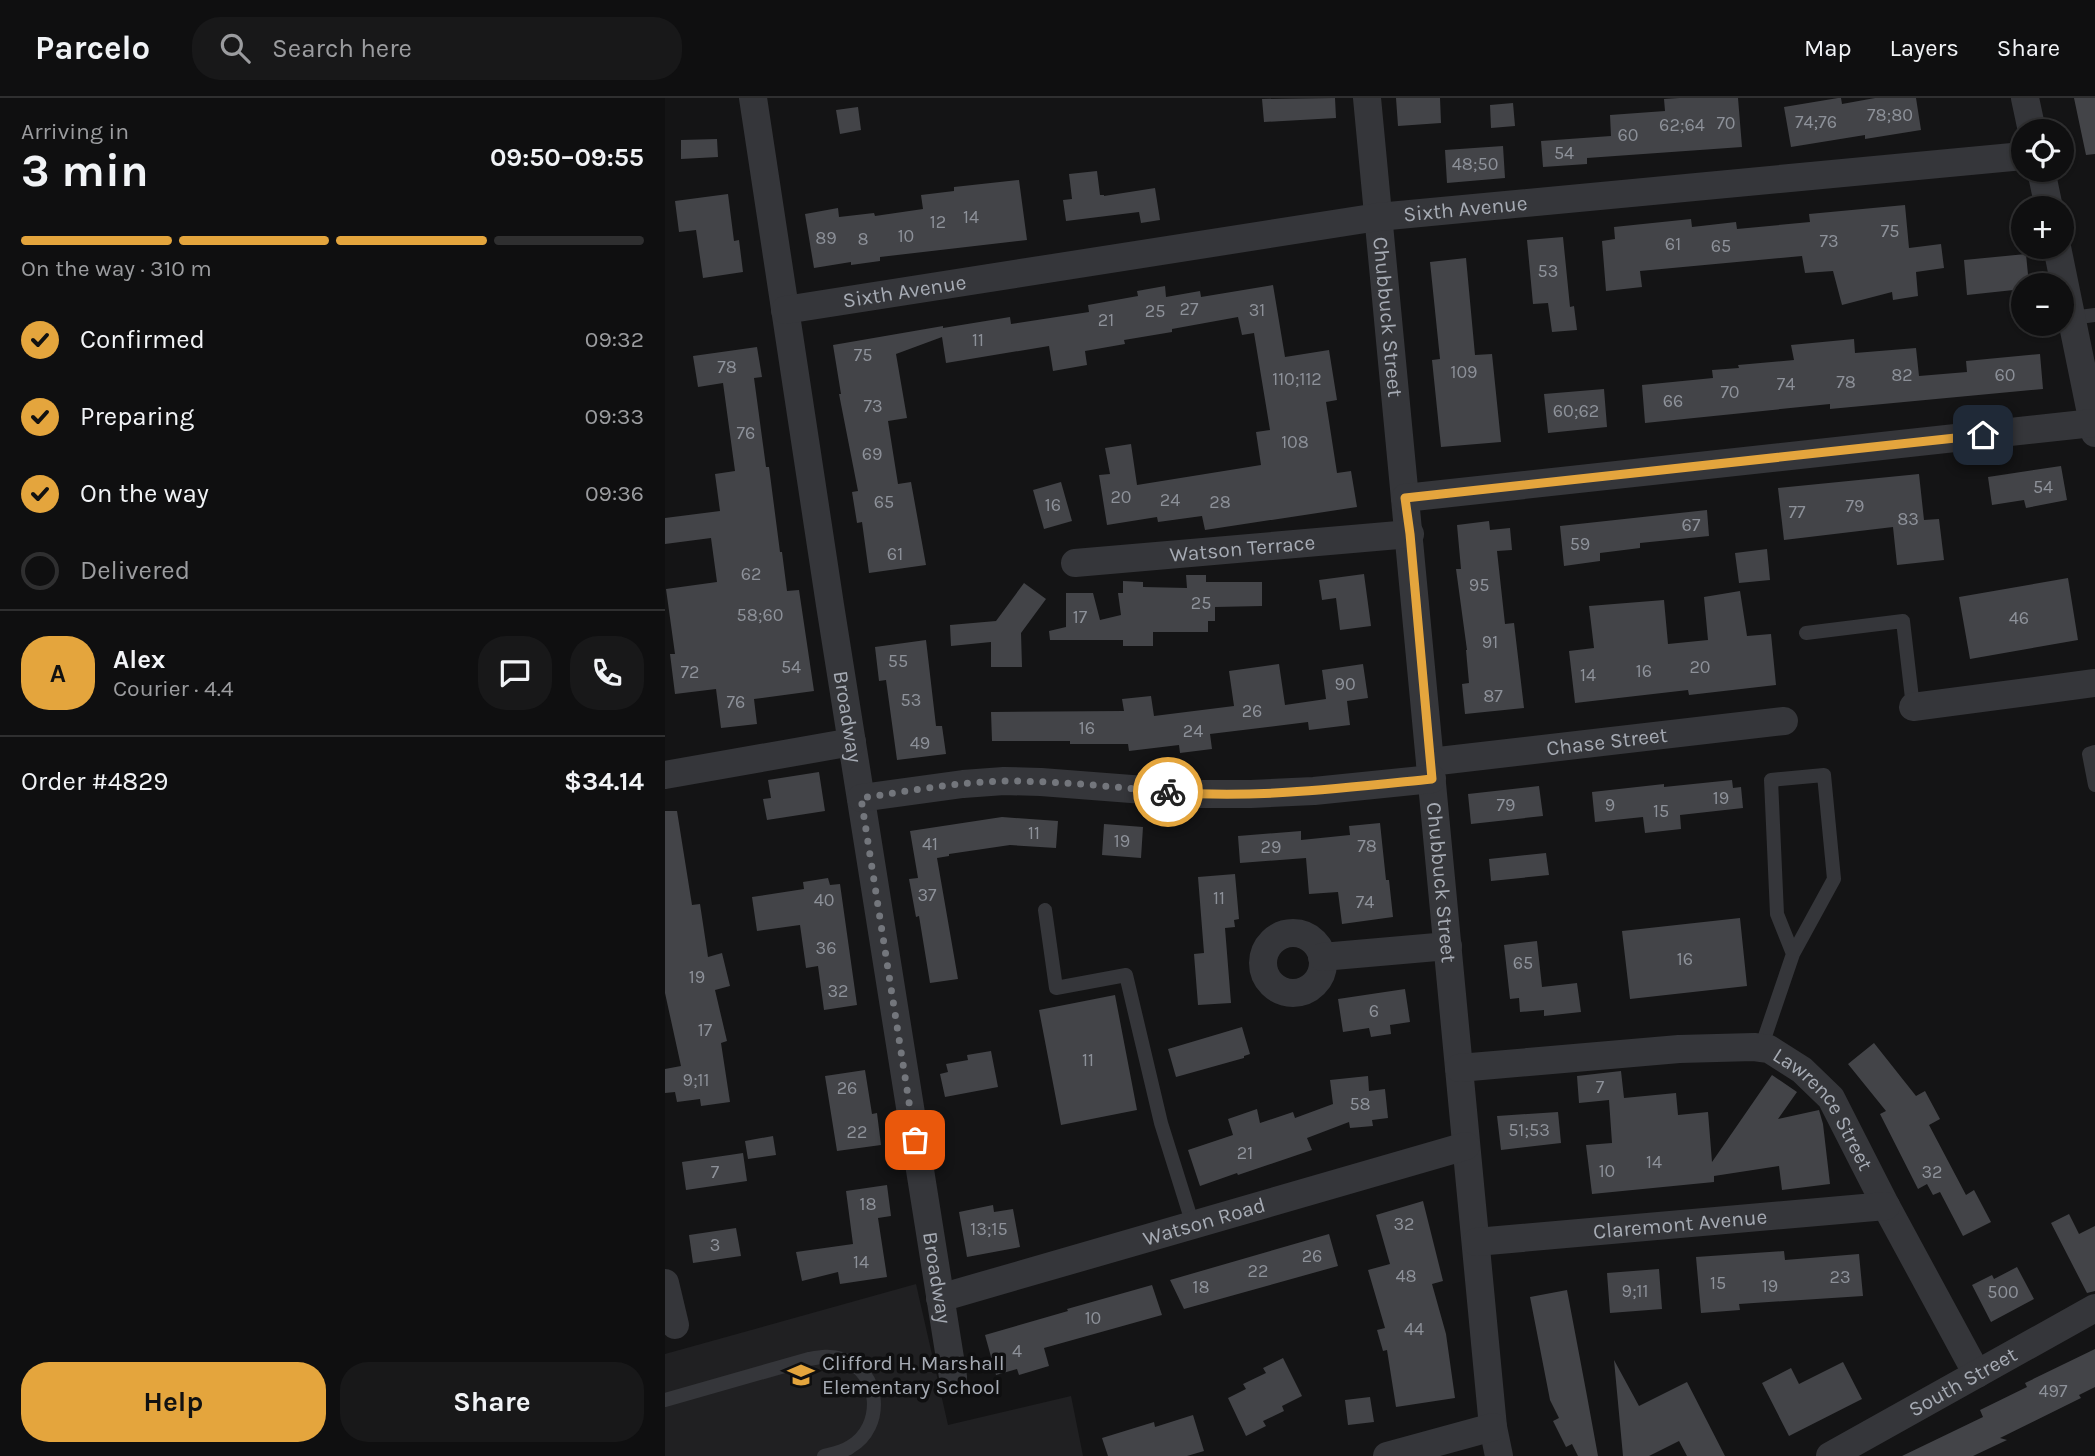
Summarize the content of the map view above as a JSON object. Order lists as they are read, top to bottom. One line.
{"streets":{"street":["Sixth Avenue","Chubbuck Street","Watson Terrace","Broadway","Chase Street","Lawrence Street","Watson Road","Claremont Avenue","South Street"]},"crossings":[["Sixth Avenue","Chubbuck Street"],["Sixth Avenue","Broadway"],["Chubbuck Street","Watson Terrace"],["Chubbuck Street","Chase Street"],["Chubbuck Street","Lawrence Street"],["Chubbuck Street","Watson Road"],["Chubbuck Street","Claremont Avenue"],["Broadway","Chase Street"],["Broadway","Watson Road"],["Lawrence Street","Claremont Avenue"],["Lawrence Street","South Street"]],"places":{"school or university":["Clifford H. Marshall Elementary School"]},"house_numbers":["78;80","74;76","70","62;64","60","54","48;50","14","12","75","10","89","8","73","61","65","53","27","31","25","21","11","75","78","109","82","60","110;112","78","74","70","66","73","60;62","76","108","69","54","20","24","65","28","16","79","77","83","67","59","61","62","95","25","58;60","17","46","91","55","54","20","16","72","14","90","87","53","76","26","16","24","49","19","79","9","15","11","19","41","78","29","37","11","40","74","36","16","65","19","32","6","17","11","9;11","7","26","58","51;53","22","21","14","10","7","32","18","32","13;15","3","26","14","22","48","23","15","19","18","9;11","500","10","44","4","497"],"page":{"header":"Parcelo","search":"Search here","nav":["Map","Layers","Share"],"heading":["3 min","Arriving in","09:50–09:55"],"panel":["Alex","Courier · 4.4","Order #4829","$34.14"],"map_buttons":["+","−"],"bar":"On the way · 310 m","list":[["Confirmed","09:32"],["Preparing","09:33"],["On the way","09:36"],"Delivered"],"round":"A","buttons":["Help","Share"]}}
